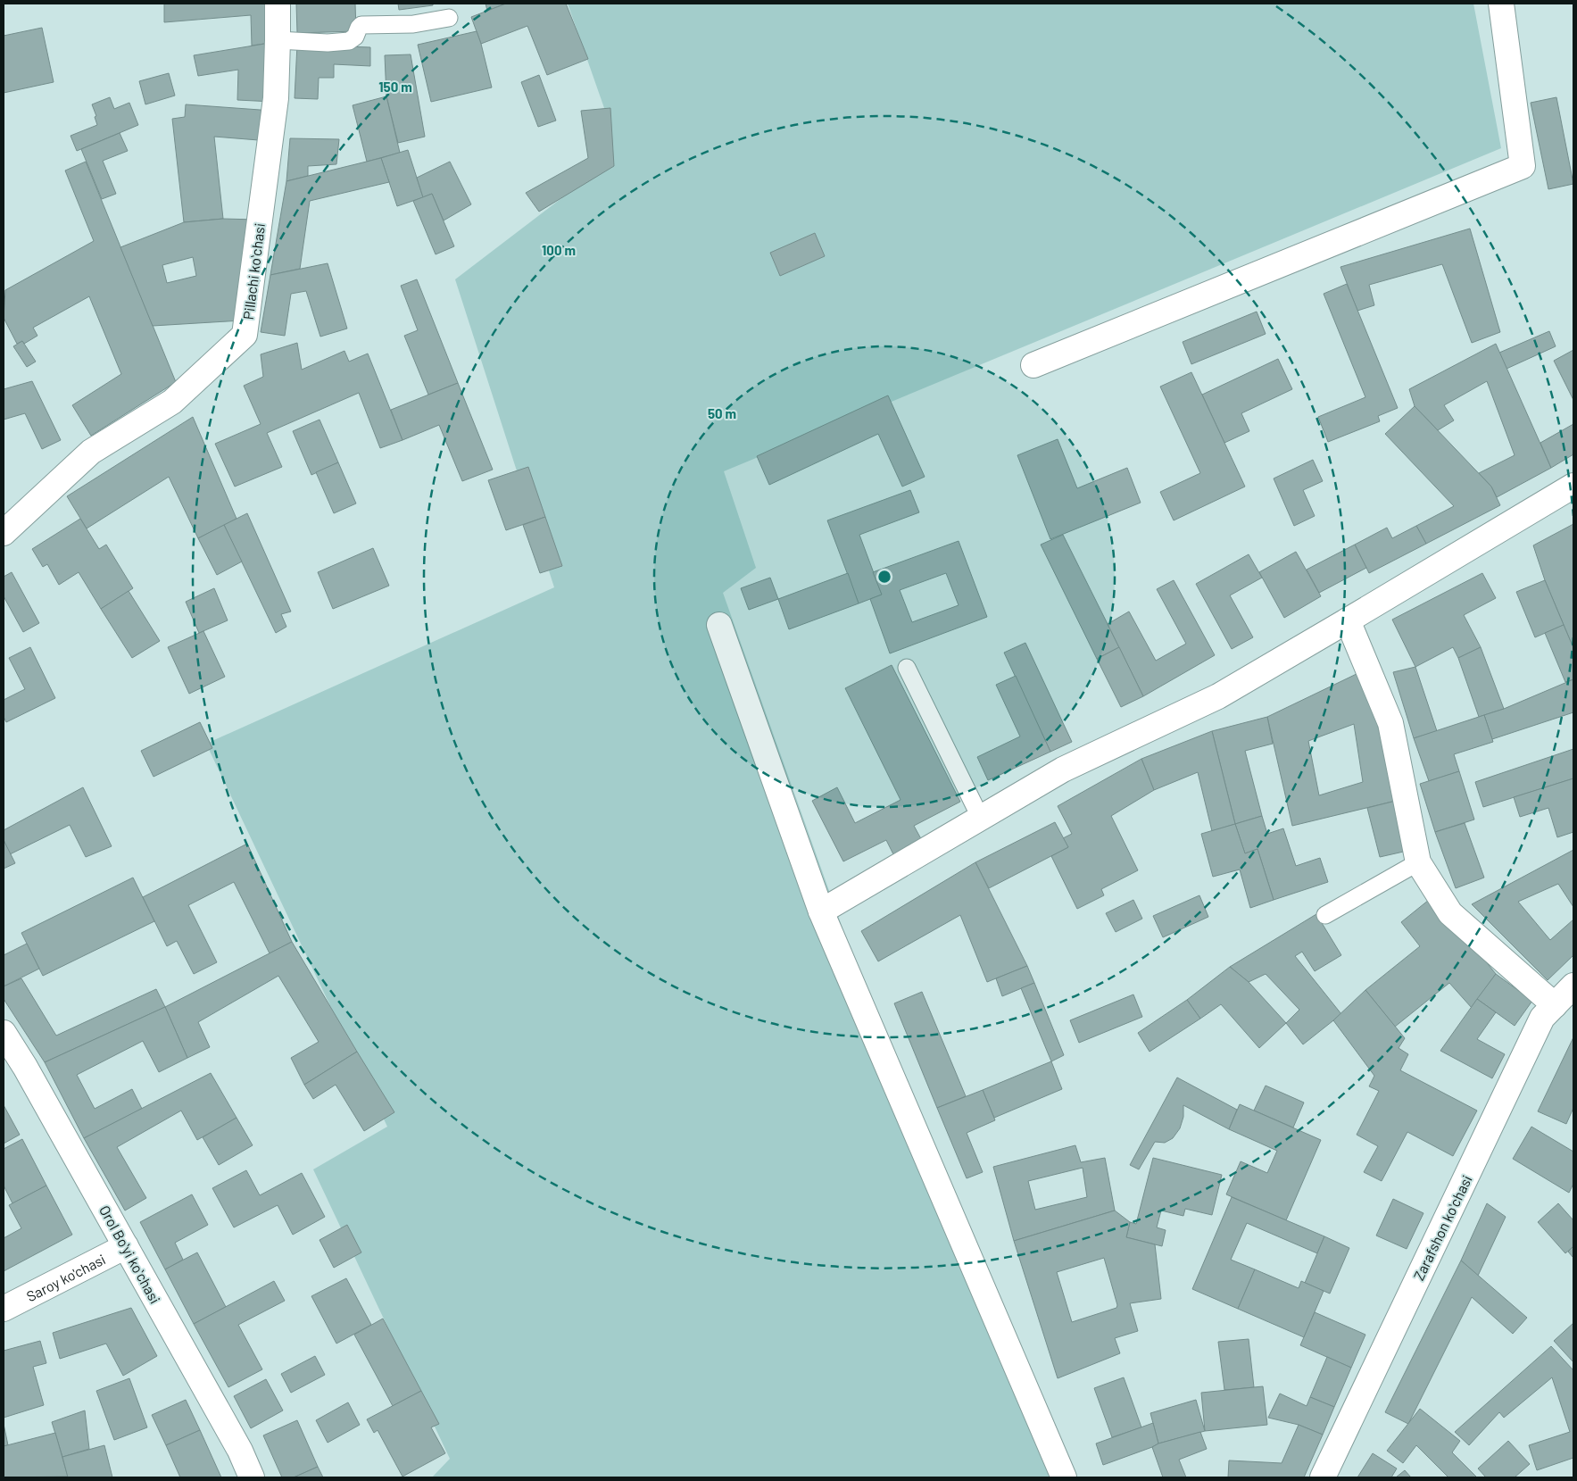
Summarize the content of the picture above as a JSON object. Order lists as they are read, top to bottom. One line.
{"streets":{"street":["Pillachi koʻchasi","Zarafshon koʻchasi","Orol Boʻyi koʻchasi","Saroy ko'chasi"]},"crossings":[["Orol Boʻyi koʻchasi","Saroy ko'chasi"]],"rings":["150 m","100 m","50 m"]}
